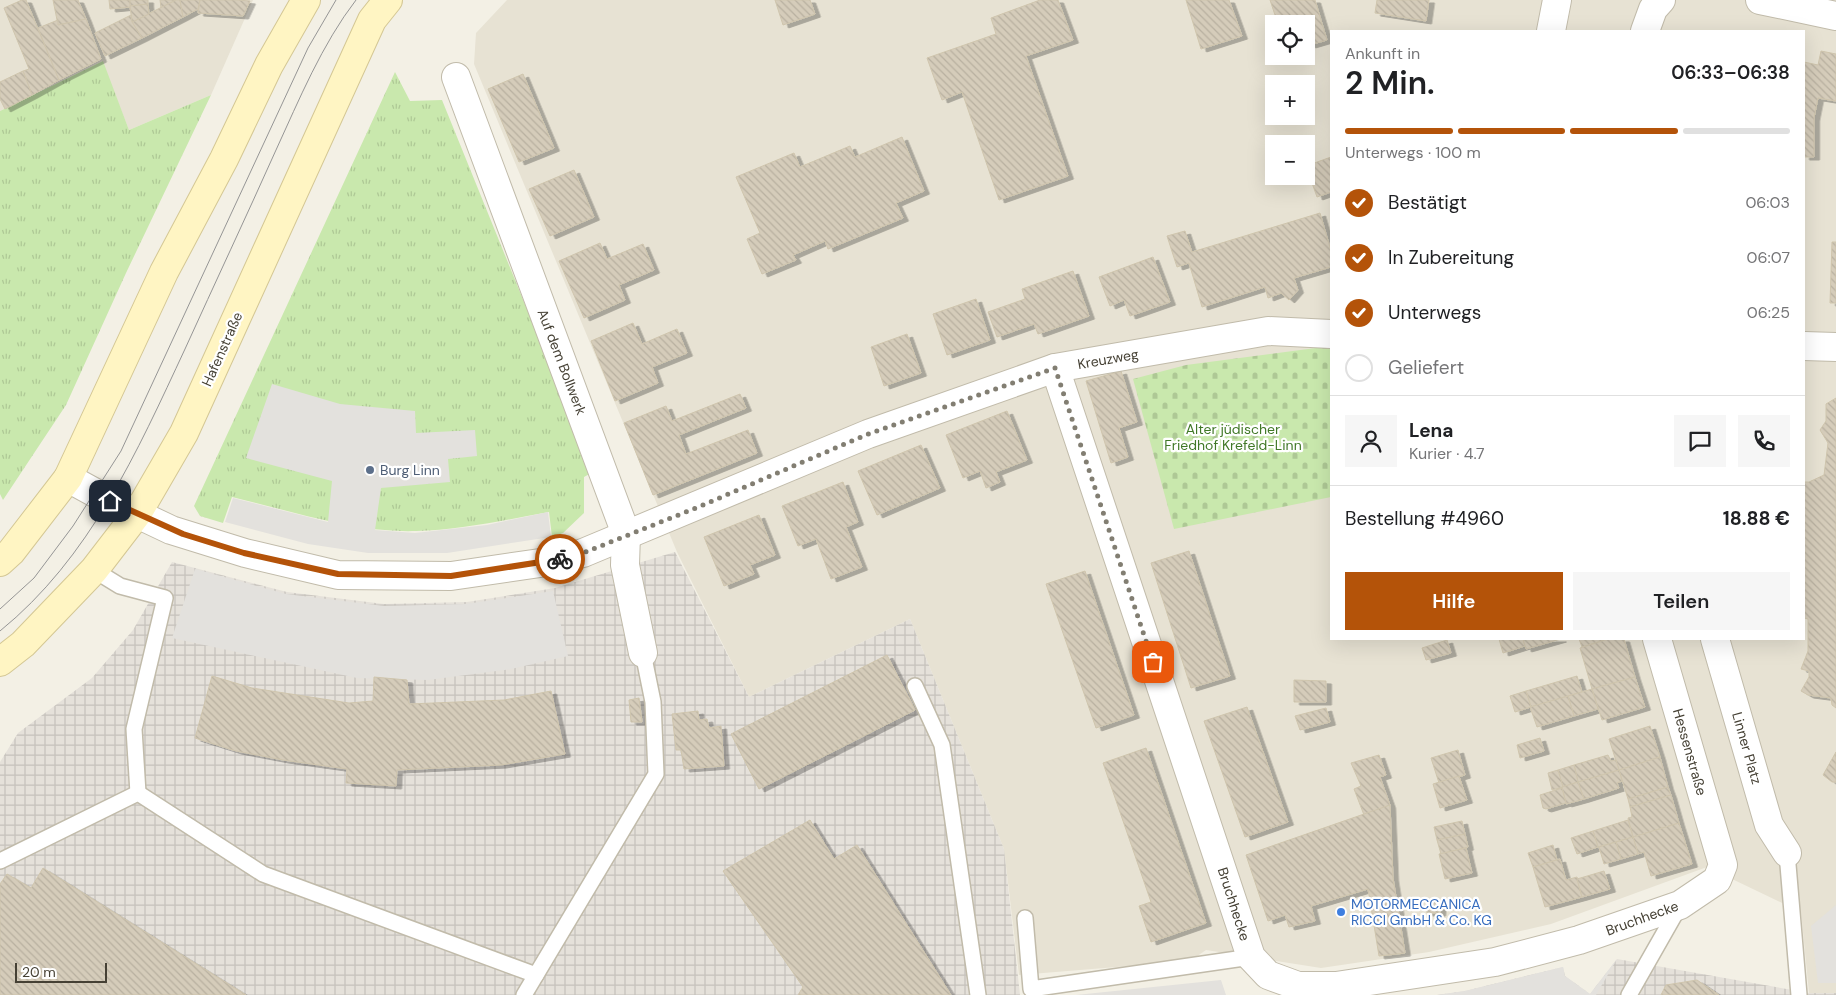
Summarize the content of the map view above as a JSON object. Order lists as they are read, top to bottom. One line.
{"streets":{"main road":["Hafenstraße"],"street":["Kreuzweg","Auf dem Bollwerk","Linner Platz","Hessenstraße","Bruchhecke"]},"crossings":[["Hafenstraße","Kreuzweg"],["Kreuzweg","Auf dem Bollwerk"],["Kreuzweg","Bruchhecke"],["Hessenstraße","Bruchhecke"]],"parks":["Alter jüdischer Friedhof Krefeld-Linn"],"places":["Burg Linn","MOTORMECCANICA RICCI GmbH & Co. KG"],"scale_bar":"20 m","page":{"map_buttons":["+","−"],"heading":["2 Min.","Ankunft in","06:33–06:38"],"panel":["Lena","Kurier · 4.7","Bestellung #4960","18.88 €"],"bar":"Unterwegs · 100 m","list":[["Bestätigt","06:03"],["In Zubereitung","06:07"],["Unterwegs","06:25"],"Geliefert"],"buttons":["Hilfe","Teilen"],"scale":"20 m"}}
